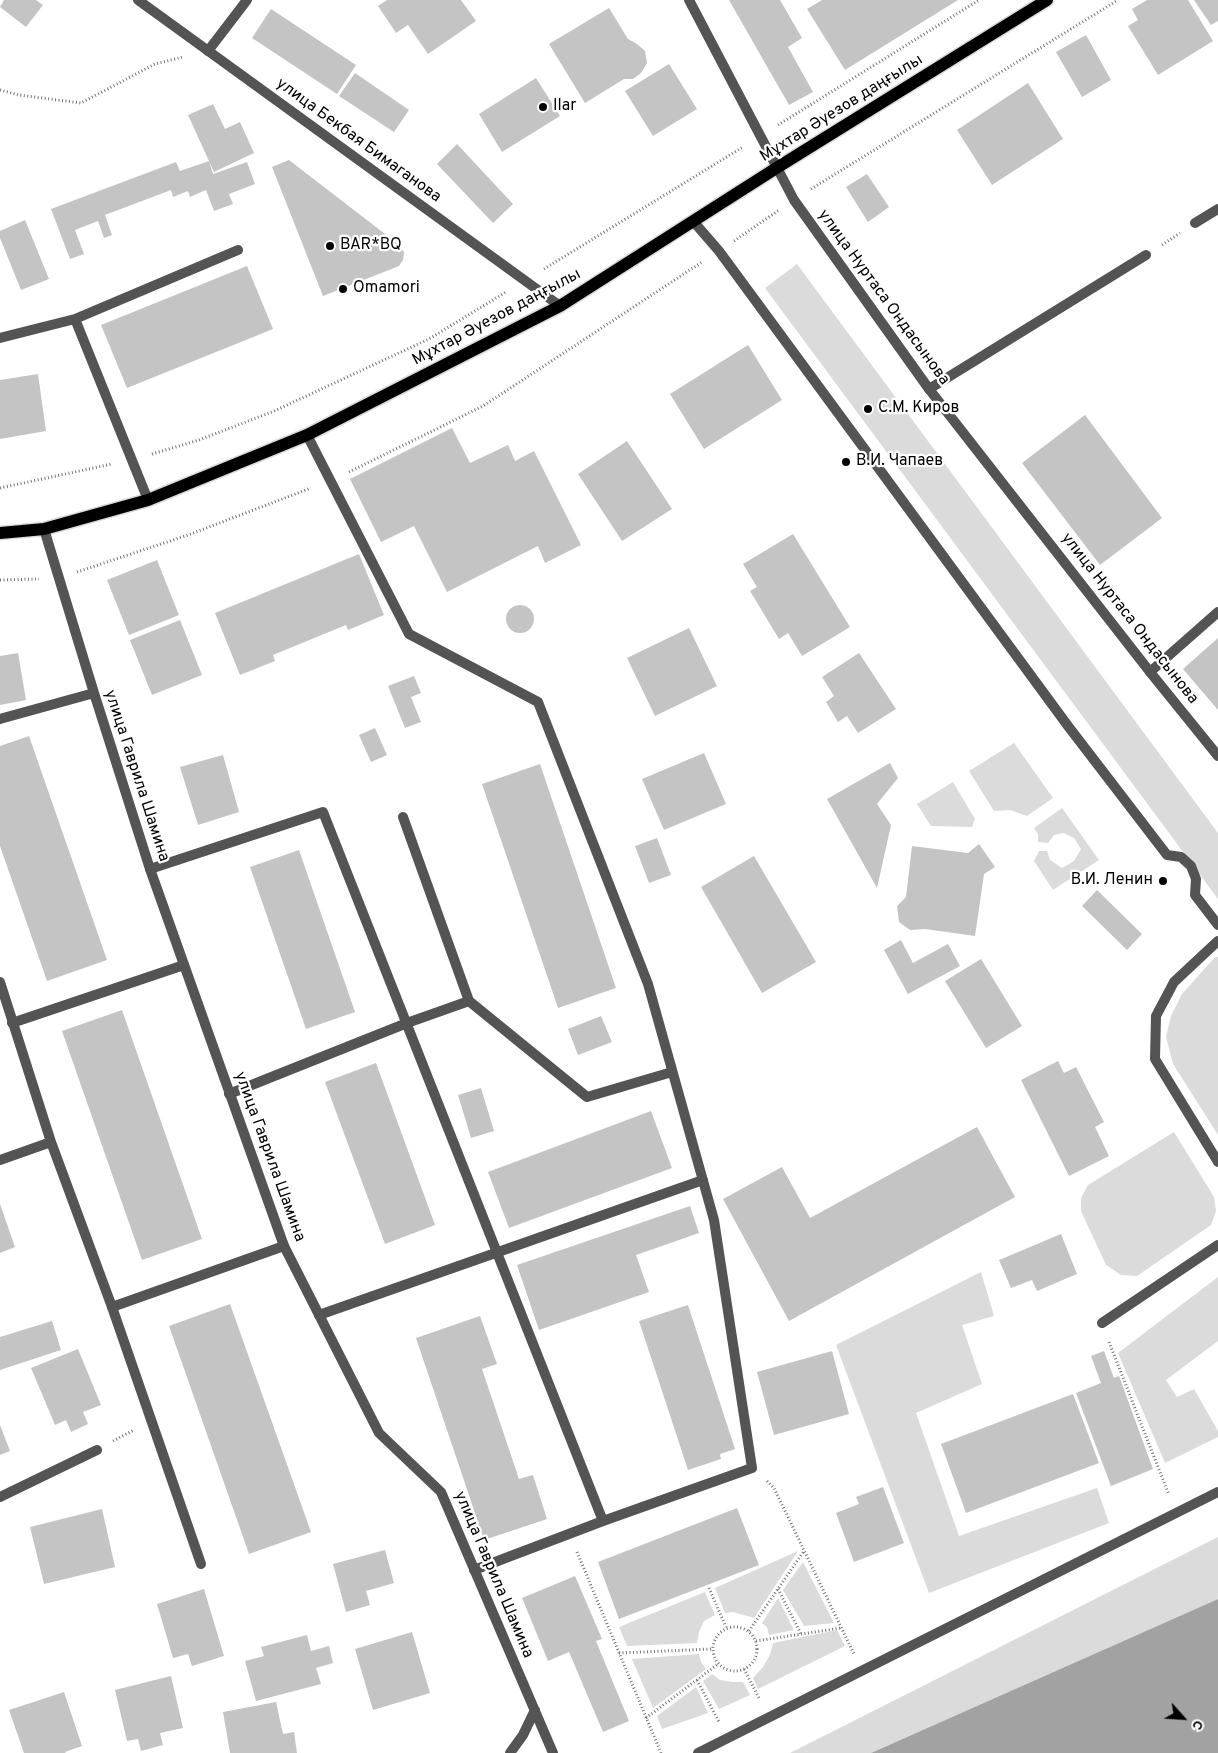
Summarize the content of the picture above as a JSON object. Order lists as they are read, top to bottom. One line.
{"streets":{"main road":["Мұхтар Әуезов даңғылы"],"street":["улица Бекбая Бимаганова","улица Нуртаса Ондасынова","улица Гаврила Шамина"]},"crossings":[["Мұхтар Әуезов даңғылы","улица Бекбая Бимаганова"],["Мұхтар Әуезов даңғылы","улица Нуртаса Ондасынова"],["Мұхтар Әуезов даңғылы","улица Гаврила Шамина"]],"places":["Ilar","BAR*BQ","Omamori","С.М. Киров","В.И. Чапаев","В.И. Ленин"],"north":"bottom right"}
